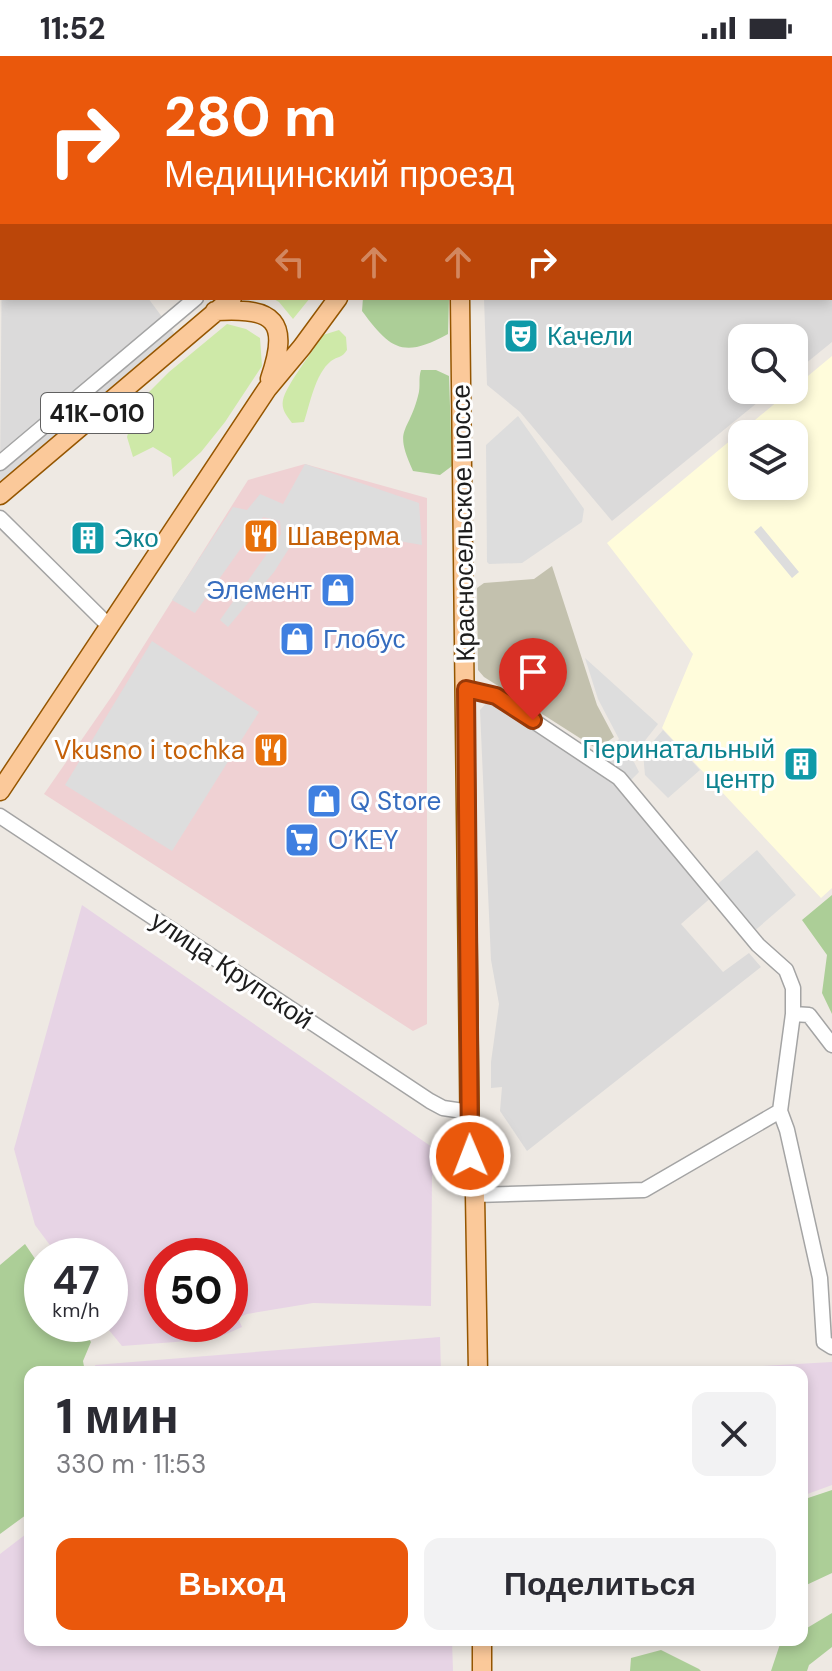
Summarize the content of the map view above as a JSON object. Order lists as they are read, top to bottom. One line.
{"streets":{"main road":["41К-010","Красносельское шоссе"],"street":["улица Крупской"]},"crossings":[["Красносельское шоссе","улица Крупской"]],"places":{"theatre":["Качели"],"restaurant":["Шаверма","Vkusno i tochka"],"building":["Эко","Перинатальный центр"],"shop":["Элемент","Глобус","Q Store"],"supermarket":["O’KEY"]},"page":{"status":"11:52","turn":["280 m","Медицинский проезд"],"speed":"47 km/h","limit":"50","heading":["1 мин","330 m · 11:53"],"buttons":["Выход","Поделиться"]}}
